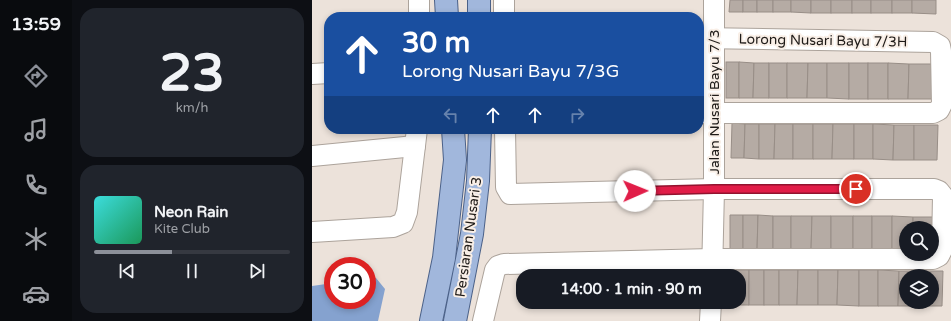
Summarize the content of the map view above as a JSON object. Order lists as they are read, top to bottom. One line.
{"streets":{"main road":["Persiaran Nusari 3"],"street":["Lorong Nusari Bayu 7/3H","Jalan Nusari Bayu 7/3"]},"crossings":[["Lorong Nusari Bayu 7/3H","Jalan Nusari Bayu 7/3"]],"page":{"tabs":"13:59","tile":["23","km/h"],"turn":["30 m","Lorong Nusari Bayu 7/3G"],"song":["Neon Rain","Kite Club"],"limit":"30","trip":"14:00 · 1 min · 90 m"}}
